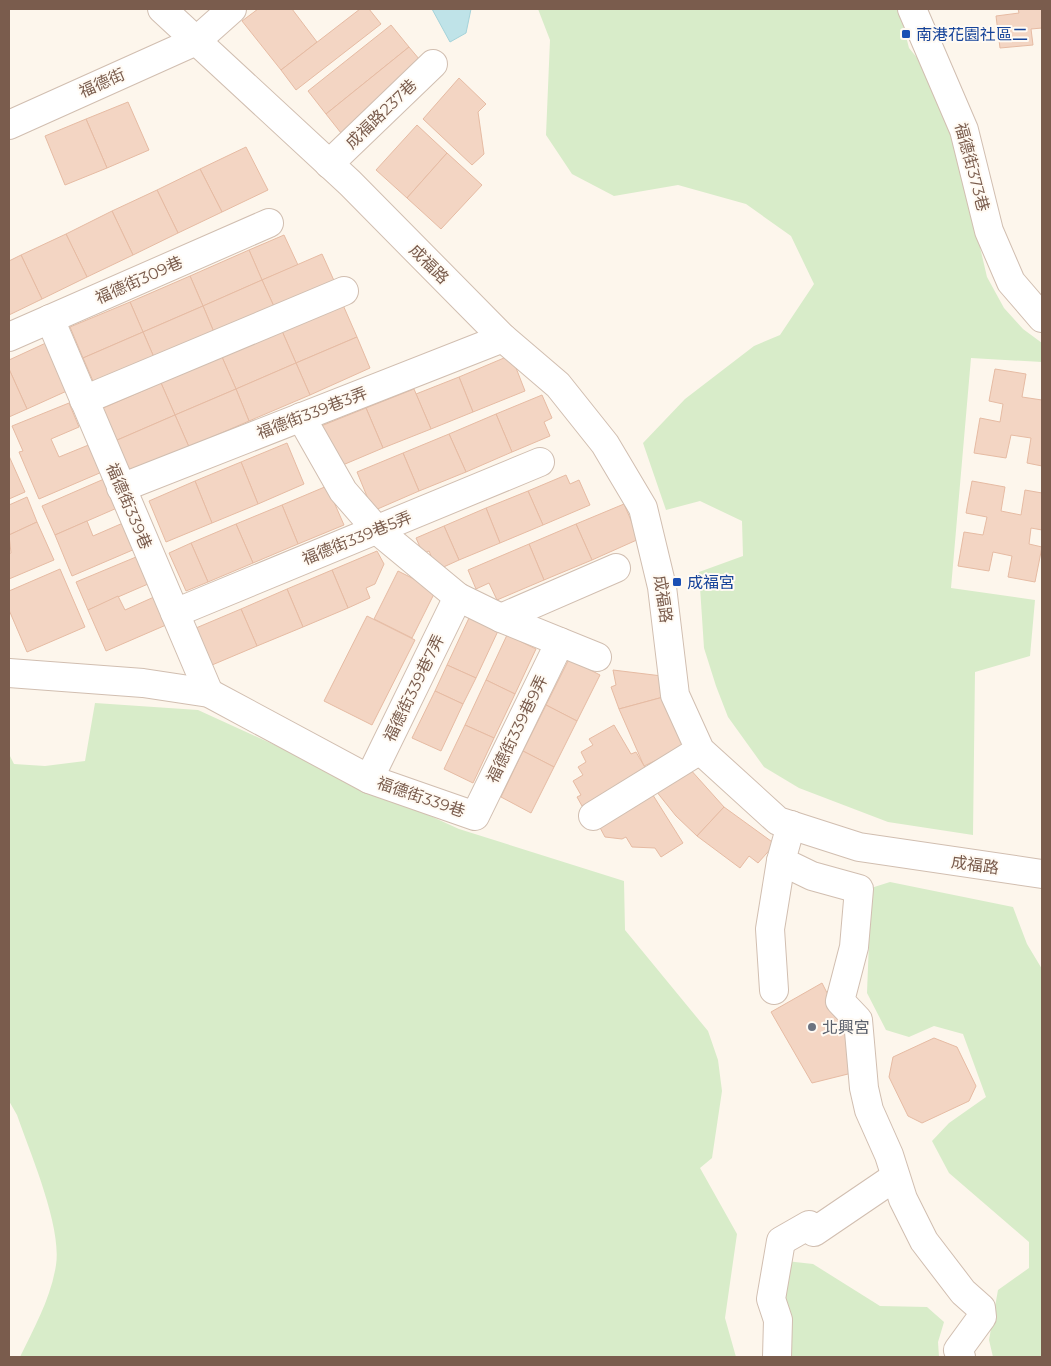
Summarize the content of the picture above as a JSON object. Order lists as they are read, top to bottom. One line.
{"streets":{"street":["福德街","成福路237巷","福德街373巷","成福路","福德街309巷","福德街339巷3弄","福德街339巷","福德街339巷5弄","福德街339巷7弄","福德街339巷9弄"]},"crossings":[["福德街","成福路"],["成福路237巷","成福路"],["成福路","福德街339巷3弄"],["福德街309巷","福德街339巷"],["福德街339巷3弄","福德街339巷"],["福德街339巷","福德街339巷5弄"],["福德街339巷","福德街339巷7弄"],["福德街339巷","福德街339巷9弄"]],"places":{"transit":["南港花園社區二","成福宮"],"other":["北興宮"]}}
